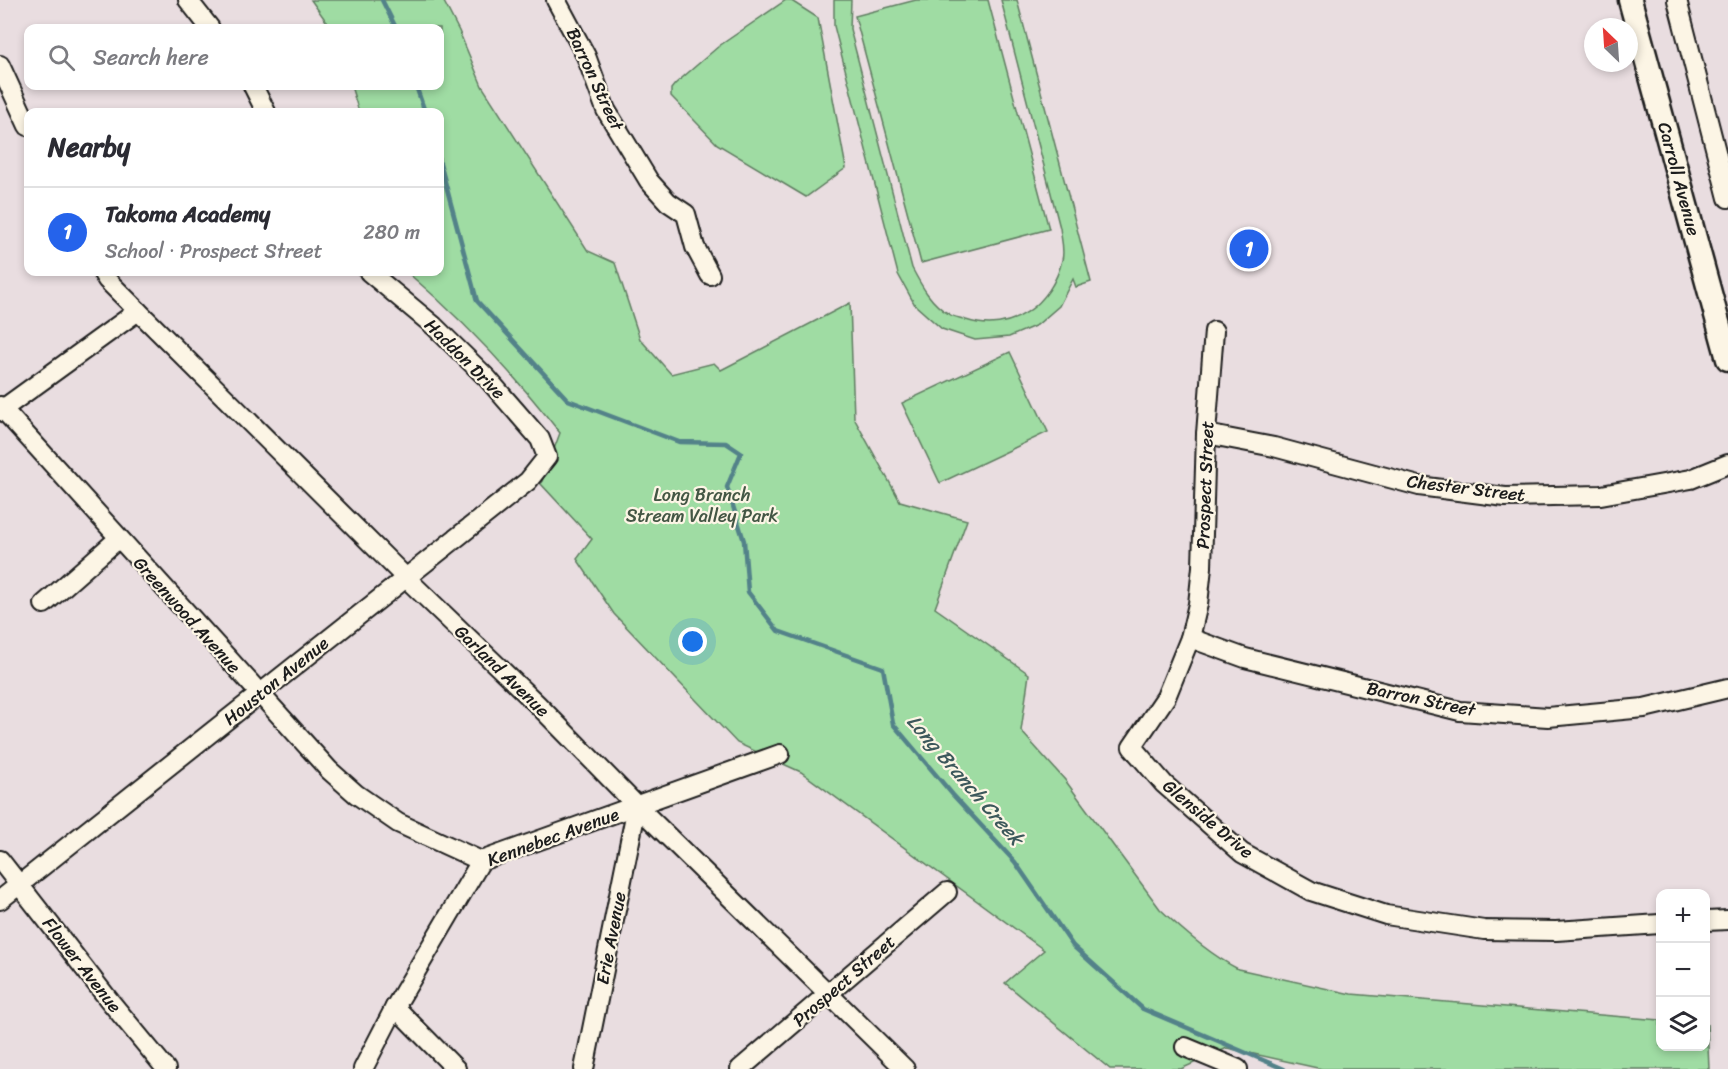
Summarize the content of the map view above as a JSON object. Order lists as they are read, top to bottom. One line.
{"streets":{"main road":["Carroll Avenue"],"street":["Barron Street","Haddon Drive","Prospect Street","Chester Street","Greenwood Avenue","Garland Avenue","Houston Avenue","Glenside Drive","Kennebec Avenue","Erie Avenue","Flower Avenue"]},"crossings":[["Barron Street","Prospect Street"],["Barron Street","Glenside Drive"],["Haddon Drive","Houston Avenue"],["Prospect Street","Chester Street"],["Prospect Street","Garland Avenue"],["Prospect Street","Glenside Drive"],["Greenwood Avenue","Houston Avenue"],["Greenwood Avenue","Kennebec Avenue"],["Garland Avenue","Houston Avenue"],["Garland Avenue","Kennebec Avenue"],["Garland Avenue","Erie Avenue"],["Houston Avenue","Flower Avenue"],["Kennebec Avenue","Erie Avenue"]],"water":["Long Branch Creek"],"parks":["Long Branch Stream Valley Park"],"north":"top left","page":{"search":"Search here","heading":"Nearby","list":[{"mark":"1","name":"Takoma Academy","note":"School · Prospect Street","value":"280 m"}],"pins":"1","map_buttons":["+","−"]}}
